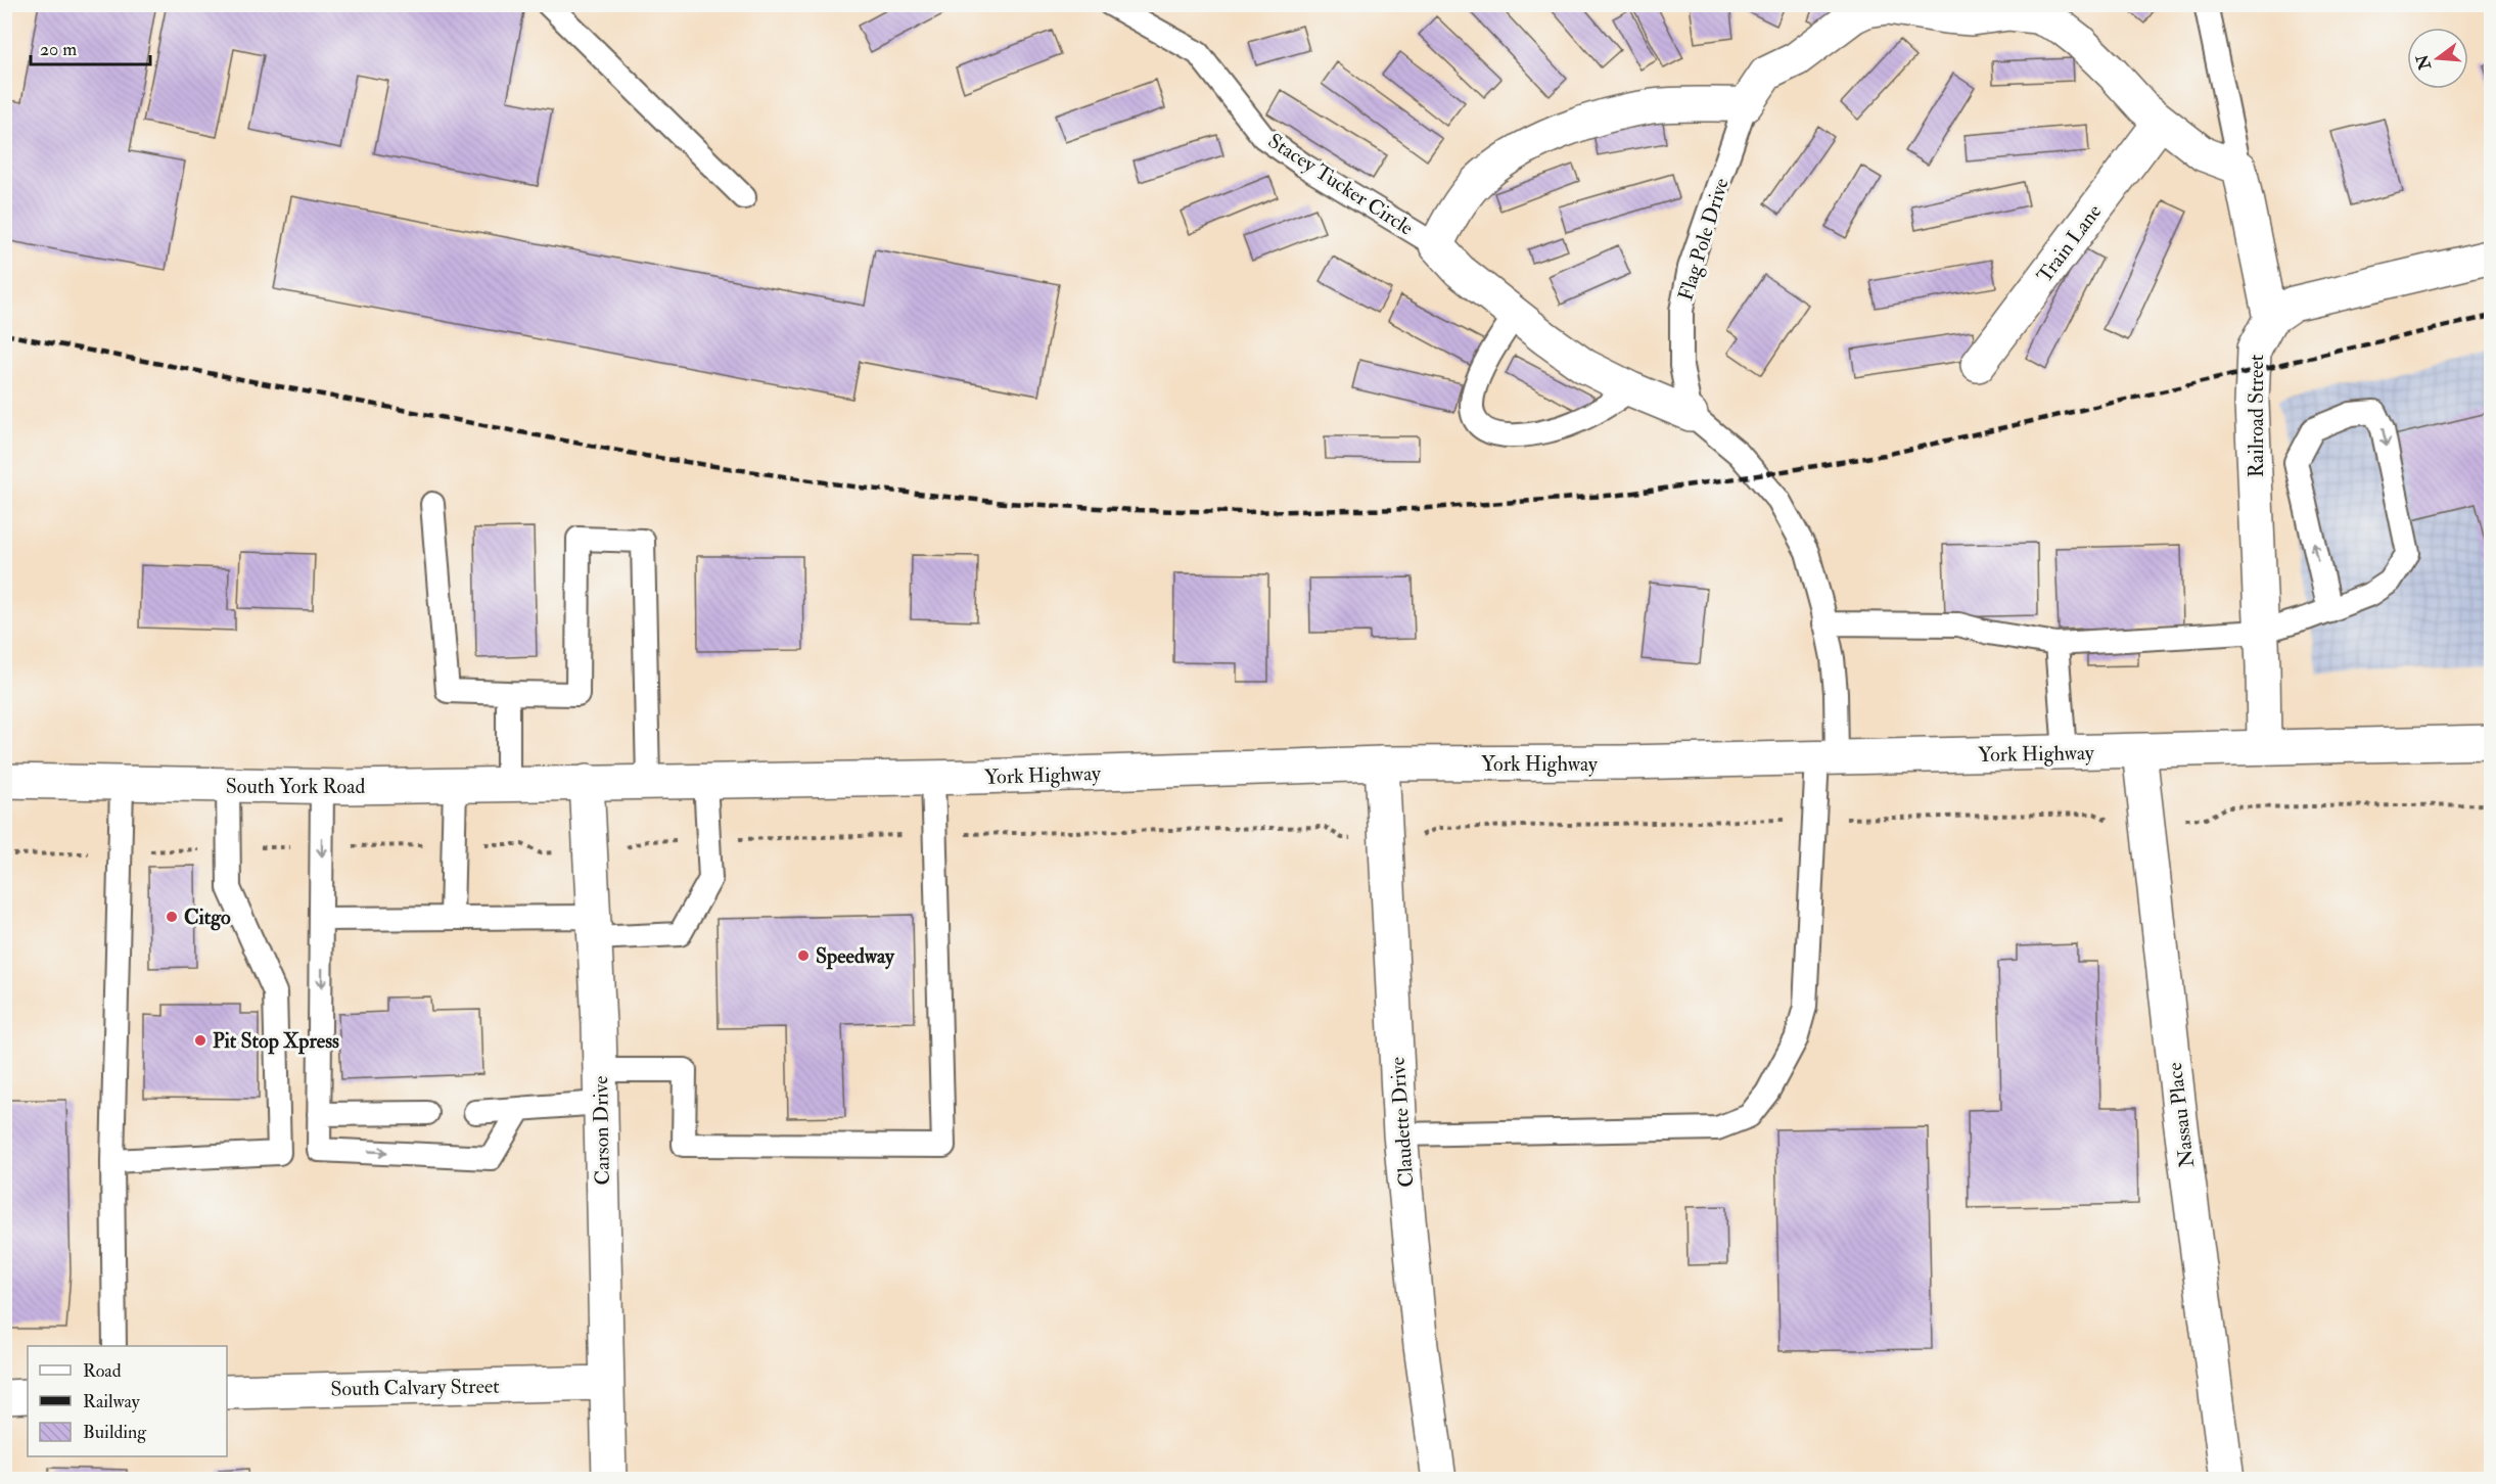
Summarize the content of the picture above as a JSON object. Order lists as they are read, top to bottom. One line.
{"streets":{"street":["Train Lane","Railroad Street","York Highway","South York Road","Nassau Place","Claudette Drive","Carson Drive","South Calvary Street"],"lane":["Stacey Tucker Circle","Flag Pole Drive"]},"crossings":[["Railroad Street","York Highway"],["York Highway","South York Road"],["York Highway","Nassau Place"],["York Highway","Claudette Drive"],["York Highway","Carson Drive"],["South York Road","Carson Drive"],["Carson Drive","South Calvary Street"]],"places":["Citgo","Speedway","Pit Stop Xpress"],"legend":["Road","Railway","Building"],"scale_bar":"20 m","north":"left"}
